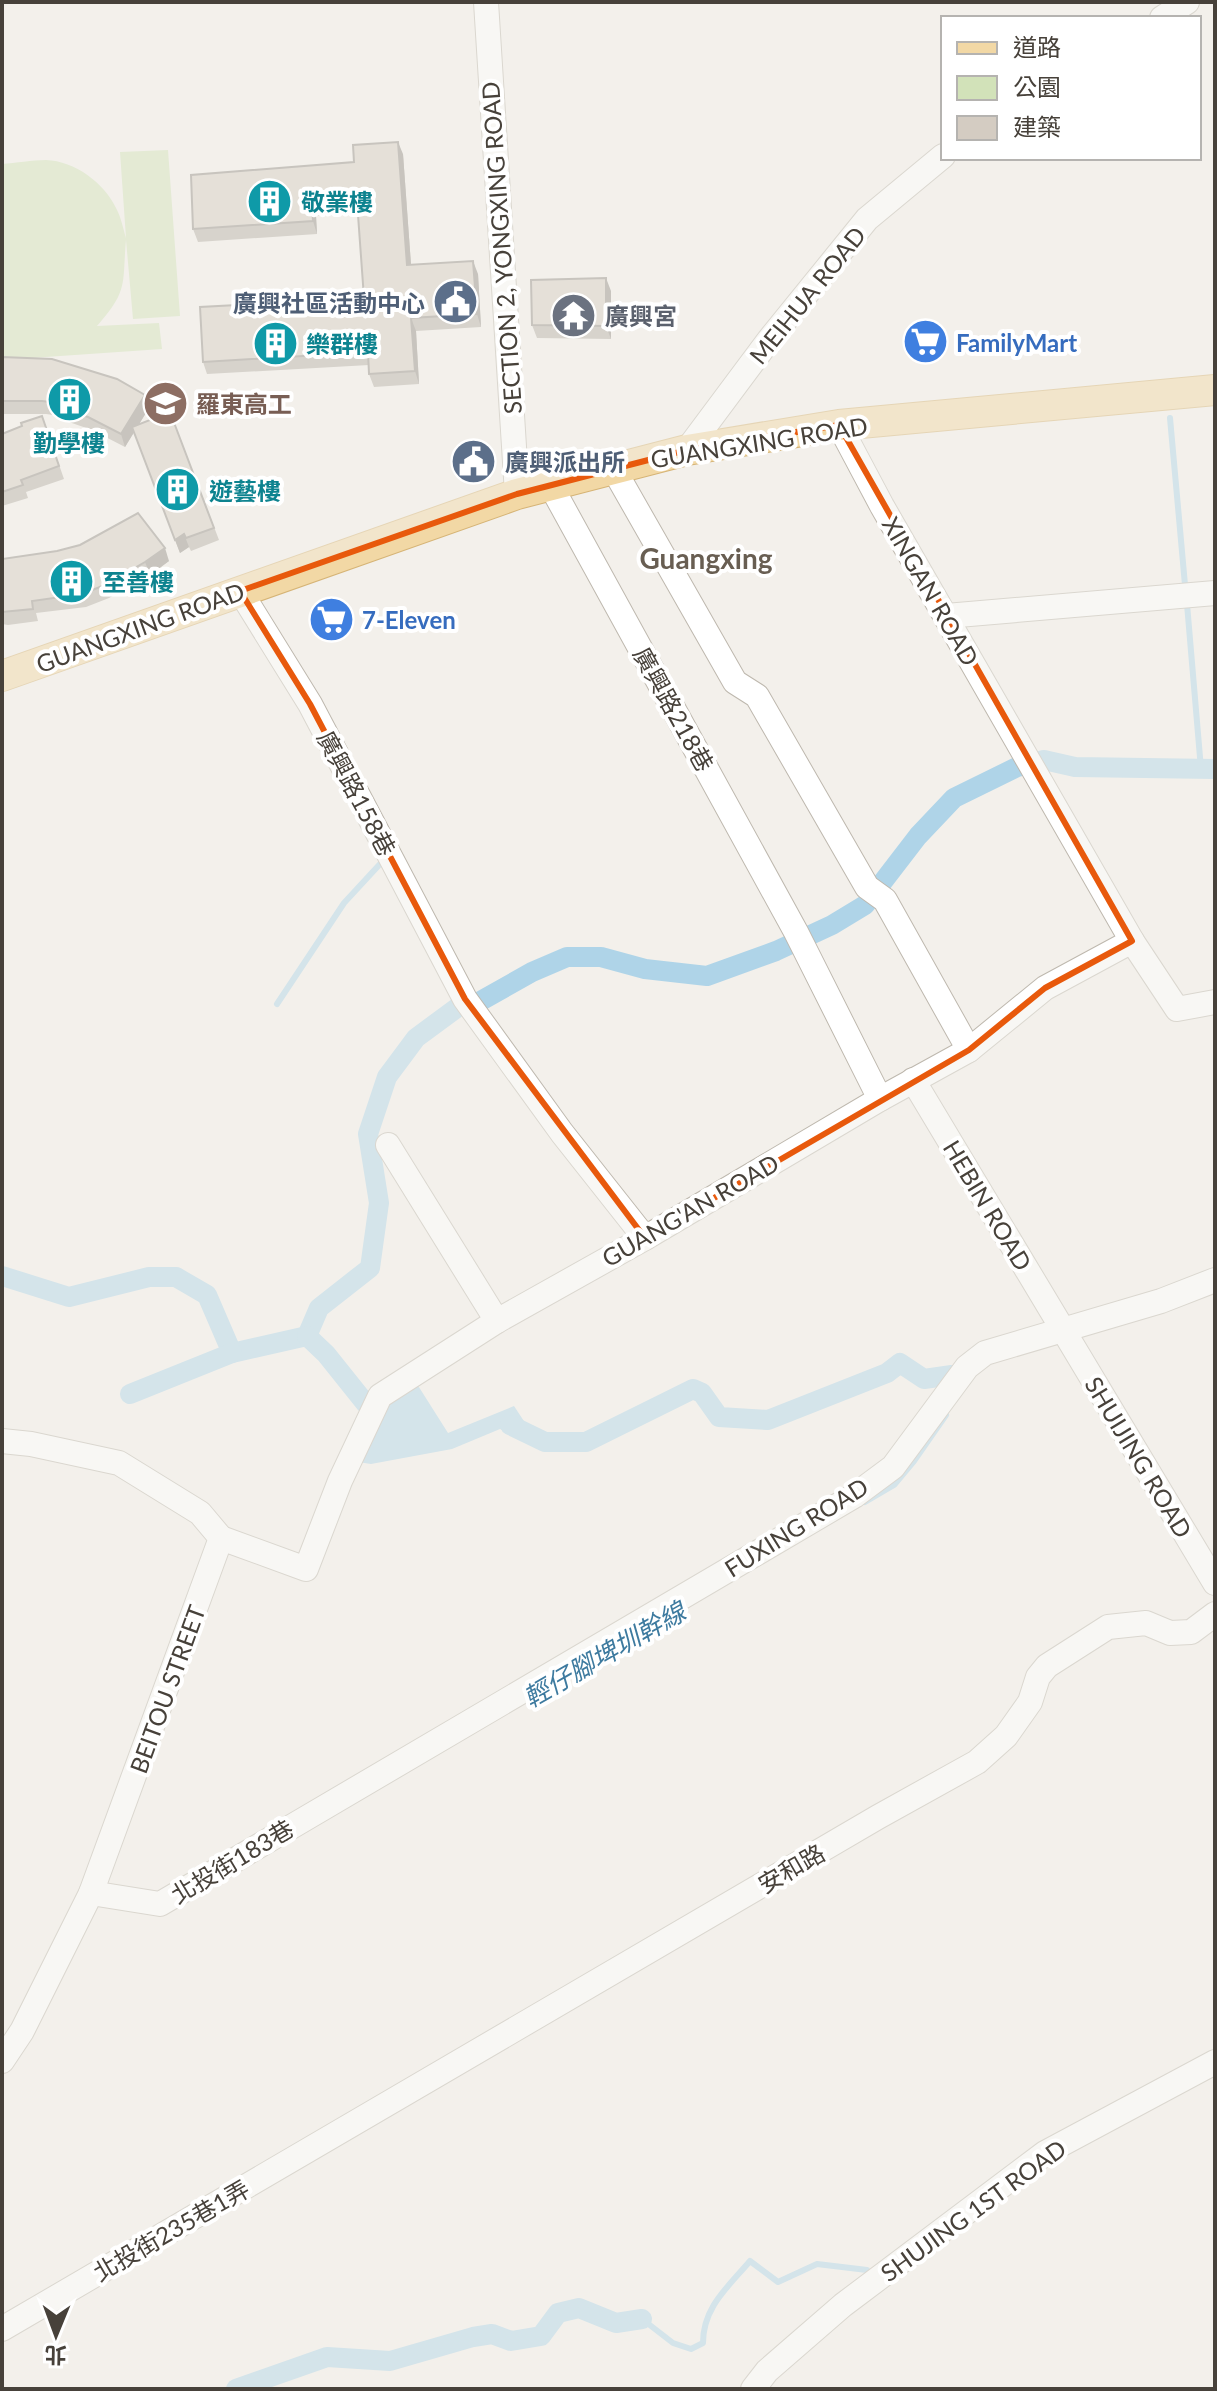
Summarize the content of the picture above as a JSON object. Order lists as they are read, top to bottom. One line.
{"streets":{"main road":["GUANGXING ROAD"],"street":["SECTION 2, YONGXING ROAD","MEIHUA ROAD","XINGAN ROAD","廣興路218巷","廣興路158巷","HEBIN ROAD","GUANG'AN ROAD","SHUIJING ROAD","FUXING ROAD","BEITOU STREET","北投街183巷","安和路","SHUJING 1ST ROAD","北投街235巷1弄"]},"crossings":[["SECTION 2, YONGXING ROAD","GUANGXING ROAD"],["MEIHUA ROAD","GUANGXING ROAD"],["GUANGXING ROAD","XINGAN ROAD"],["GUANGXING ROAD","廣興路218巷"],["GUANGXING ROAD","廣興路158巷"],["XINGAN ROAD","GUANG'AN ROAD"],["廣興路218巷","GUANG'AN ROAD"],["廣興路158巷","GUANG'AN ROAD"],["HEBIN ROAD","GUANG'AN ROAD"],["HEBIN ROAD","SHUIJING ROAD"],["HEBIN ROAD","FUXING ROAD"],["GUANG'AN ROAD","BEITOU STREET"],["SHUIJING ROAD","FUXING ROAD"],["FUXING ROAD","北投街183巷"],["BEITOU STREET","北投街183巷"],["安和路","北投街235巷1弄"]],"districts":["Guangxing"],"water":["輕仔腳埤圳幹線"],"places":{"building":["敬業樓","樂群樓","勤學樓","遊藝樓","至善樓"],"public building":["廣興社區活動中心","廣興派出所"],"temple":["廣興宮"],"supermarket":["FamilyMart","7-Eleven"],"school or university":["羅東高工"]},"legend":["道路","公園","建築"],"north":"bottom"}
